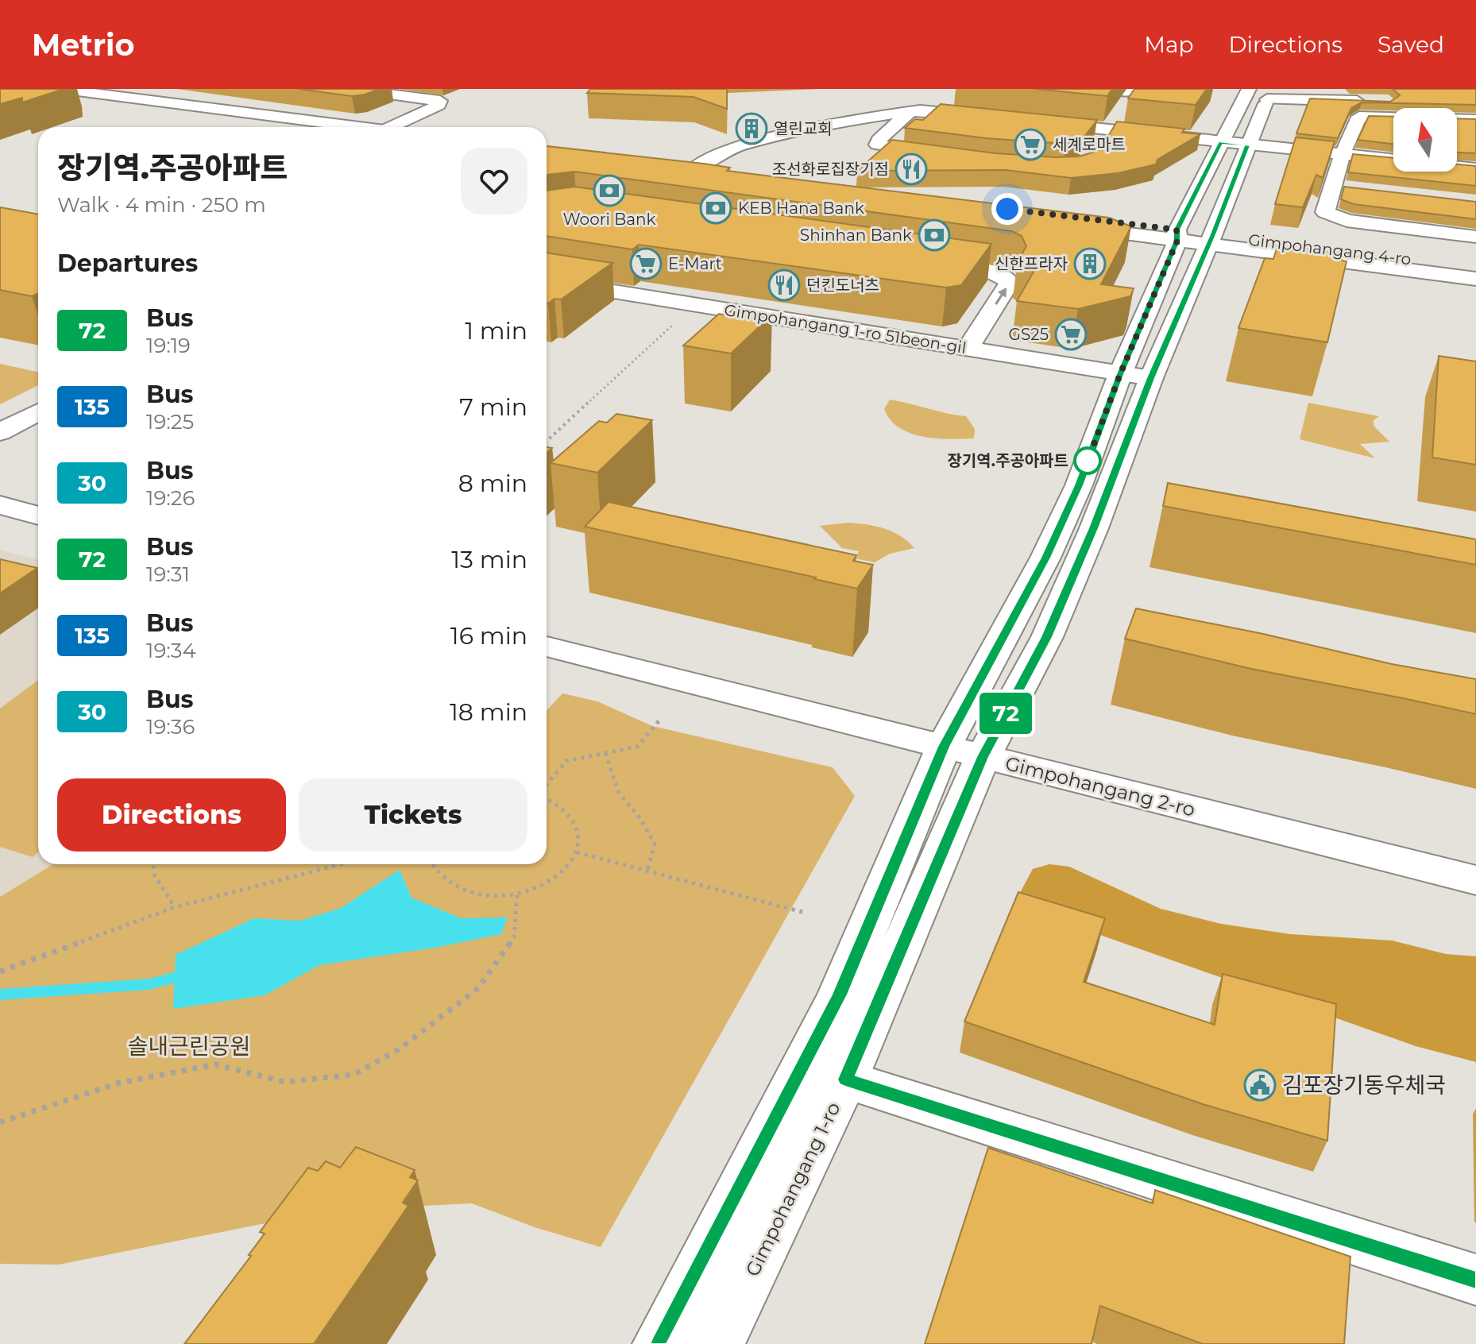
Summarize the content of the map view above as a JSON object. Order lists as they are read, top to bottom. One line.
{"streets":{"street":["Gimpohangang 4-ro","Gimpohangang 1-ro 51beon-gil","Gimpohangang 2-ro","Gimpohangang 1-ro"]},"crossings":[["Gimpohangang 4-ro","Gimpohangang 1-ro"],["Gimpohangang 1-ro 51beon-gil","Gimpohangang 1-ro"],["Gimpohangang 2-ro","Gimpohangang 1-ro"]],"parks":["솔내근린공원"],"places":{"building":["열린교회","신한프라자"],"supermarket":["세계로마트","E-Mart","GS25"],"restaurant":["조선화로집장기점","던킨도너츠"],"bank":["Woori Bank","KEB Hana Bank","Shinhan Bank"],"other":["장기역.주공아파트"],"public building":["김포장기동우체국"]},"lines":["bus line 72"],"north":"top","page":{"header":"Metrio","nav":["Map","Directions","Saved"],"on_map":"72","heading":[["장기역.주공아파트","Walk · 4 min · 250 m"],"Departures"],"list":[{"mark":"72","name":"Bus","note":"19:19","value":"1 min"},{"mark":"135","name":"Bus","note":"19:25","value":"7 min"},{"mark":"30","name":"Bus","note":"19:26","value":"8 min"},{"mark":"72","name":"Bus","note":"19:31","value":"13 min"},{"mark":"135","name":"Bus","note":"19:34","value":"16 min"},{"mark":"30","name":"Bus","note":"19:36","value":"18 min"}],"buttons":["Directions","Tickets"]}}
